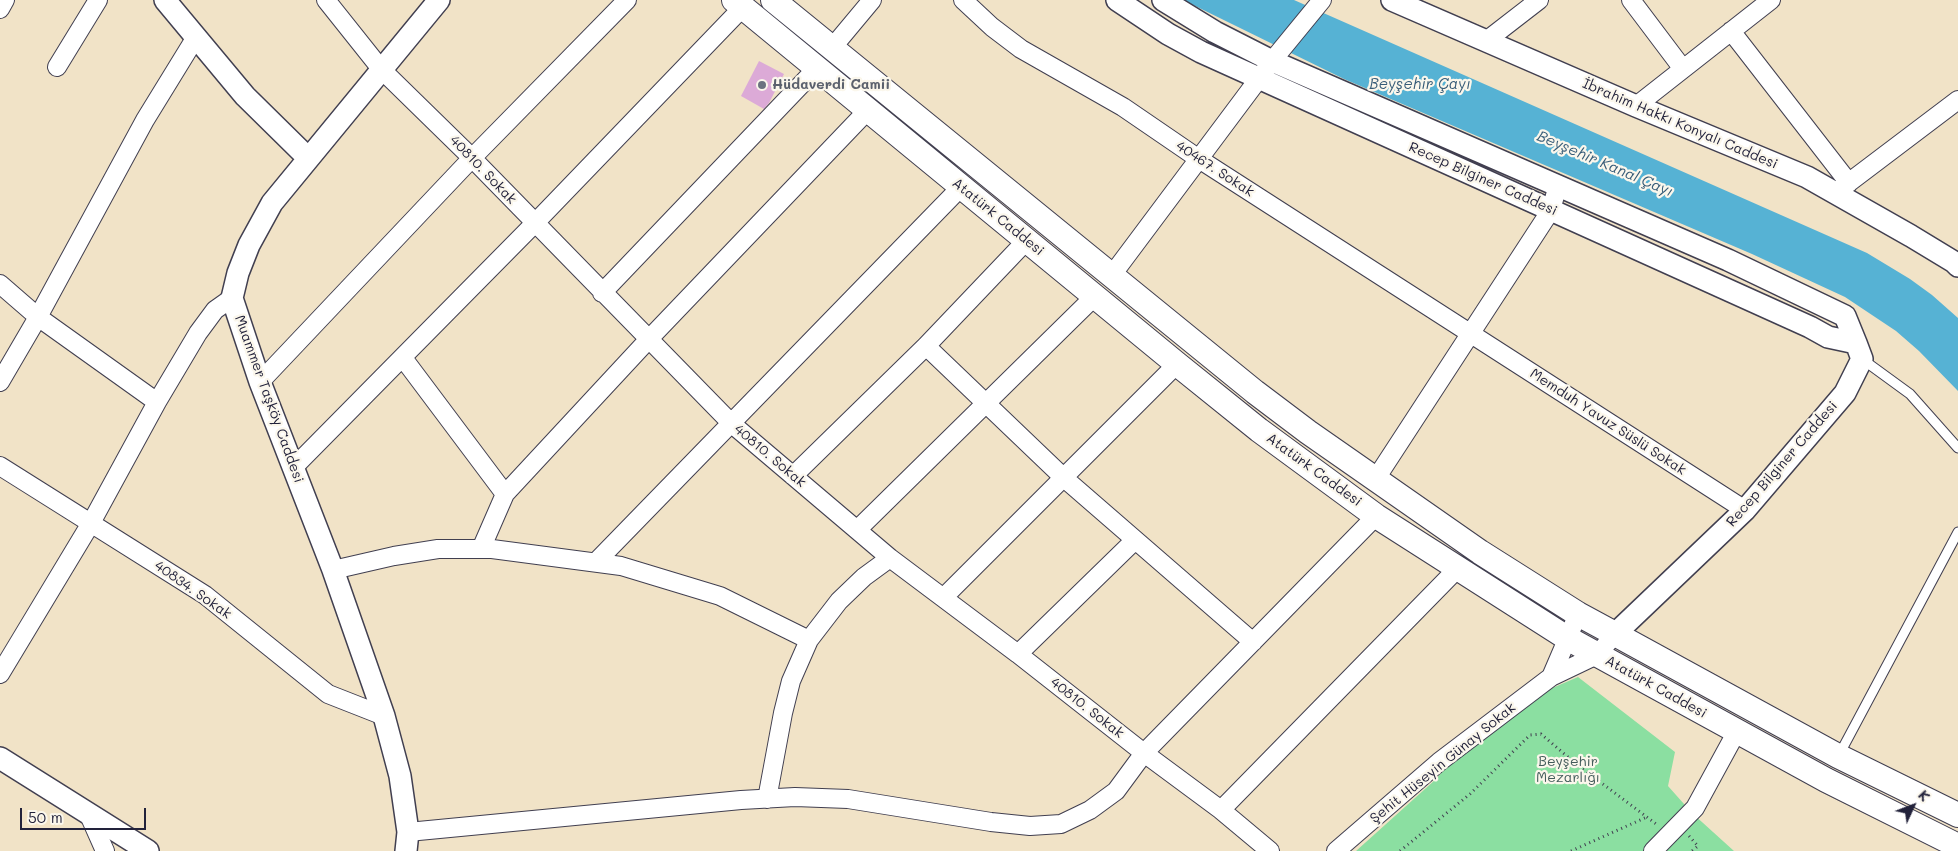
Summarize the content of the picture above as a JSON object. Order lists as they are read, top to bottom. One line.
{"streets":{"main road":["Atatürk Caddesi"],"street":["İbrahim Hakkı Konyalı Caddesi","40467. Sokak","40810. Sokak","Recep Bilginer Caddesi","Muammer Taşköy Caddesi","Memduh Yavuz Süslü Sokak","40834. Sokak","Şehit Hüseyin Günay Sokak"]},"crossings":[["40467. Sokak","Memduh Yavuz Süslü Sokak"],["40810. Sokak","Muammer Taşköy Caddesi"],["Recep Bilginer Caddesi","Atatürk Caddesi"],["Recep Bilginer Caddesi","Memduh Yavuz Süslü Sokak"],["Atatürk Caddesi","Şehit Hüseyin Günay Sokak"],["Muammer Taşköy Caddesi","40834. Sokak"]],"water":["Beyşehir Çayı","Beyşehir Kanal Çayı"],"parks":["Beyşehir Mezarlığı"],"places":["Hüdaverdi Camii"],"scale_bar":"50 m","north":"top right"}
